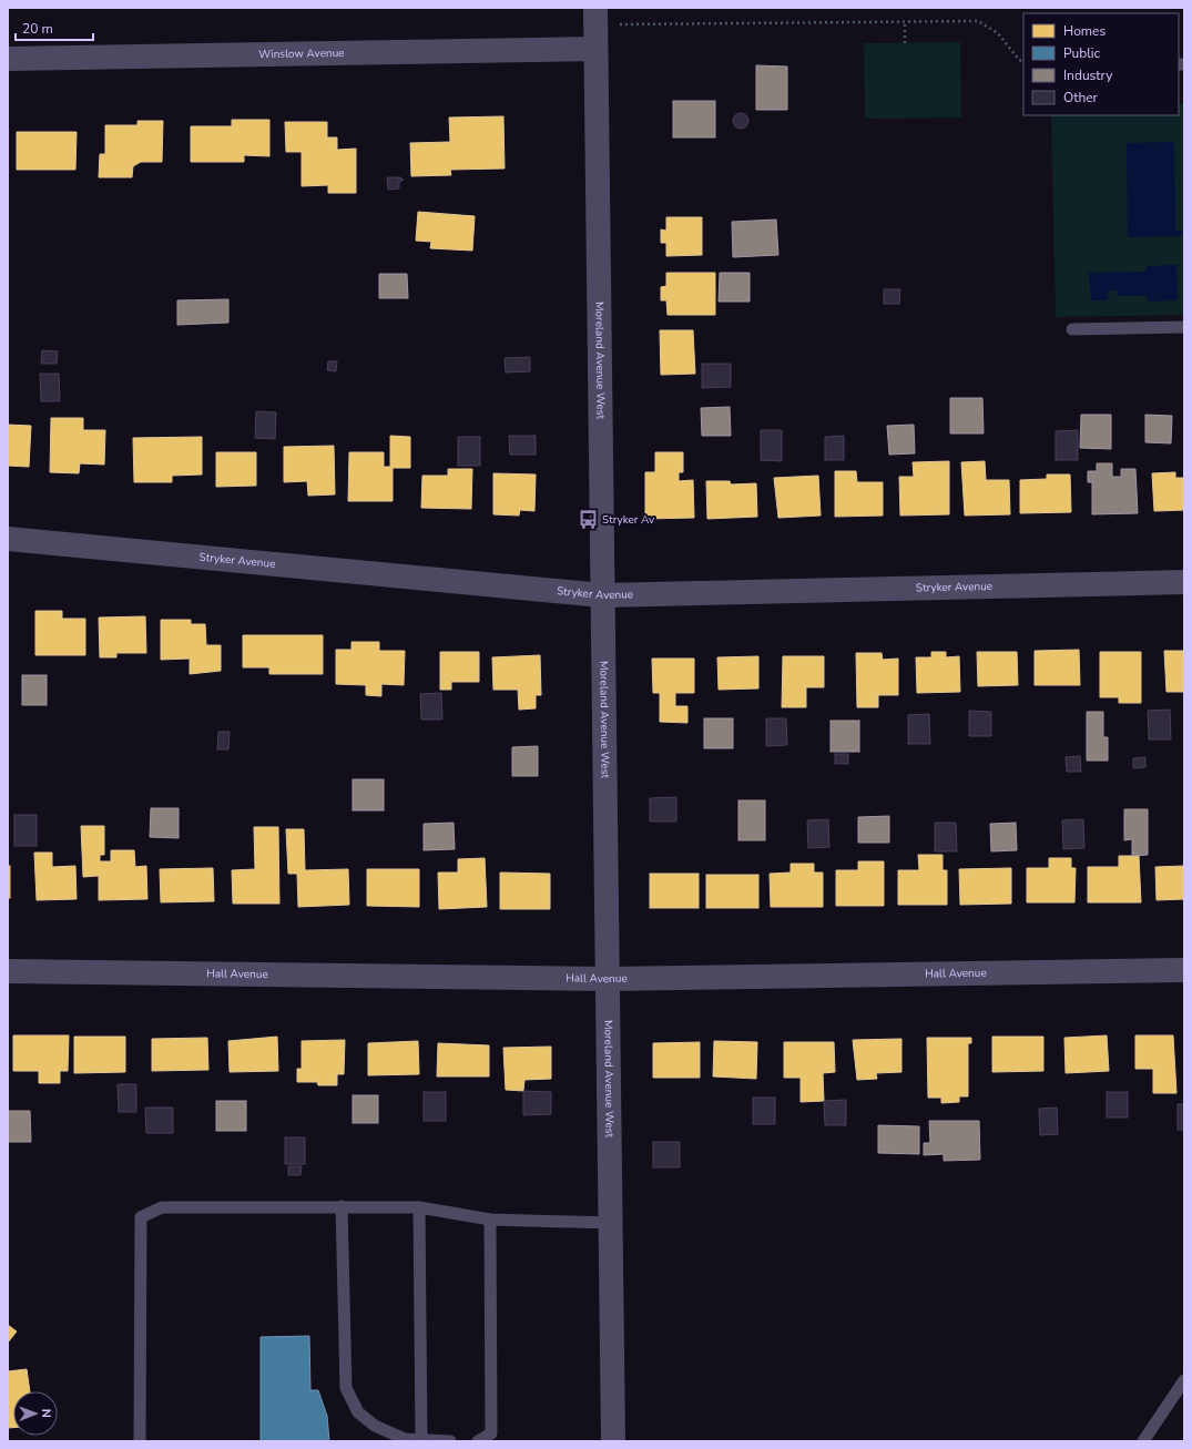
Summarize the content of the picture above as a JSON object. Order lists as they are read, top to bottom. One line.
{"streets":{"street":["Winslow Avenue","Moreland Avenue West","Stryker Avenue","Hall Avenue"]},"crossings":[["Winslow Avenue","Moreland Avenue West"],["Moreland Avenue West","Stryker Avenue"],["Moreland Avenue West","Hall Avenue"]],"places":{"bus stop":["Stryker Av"]},"legend":["Homes","Public","Industry","Other"],"scale_bar":"20 m","north":"right"}
